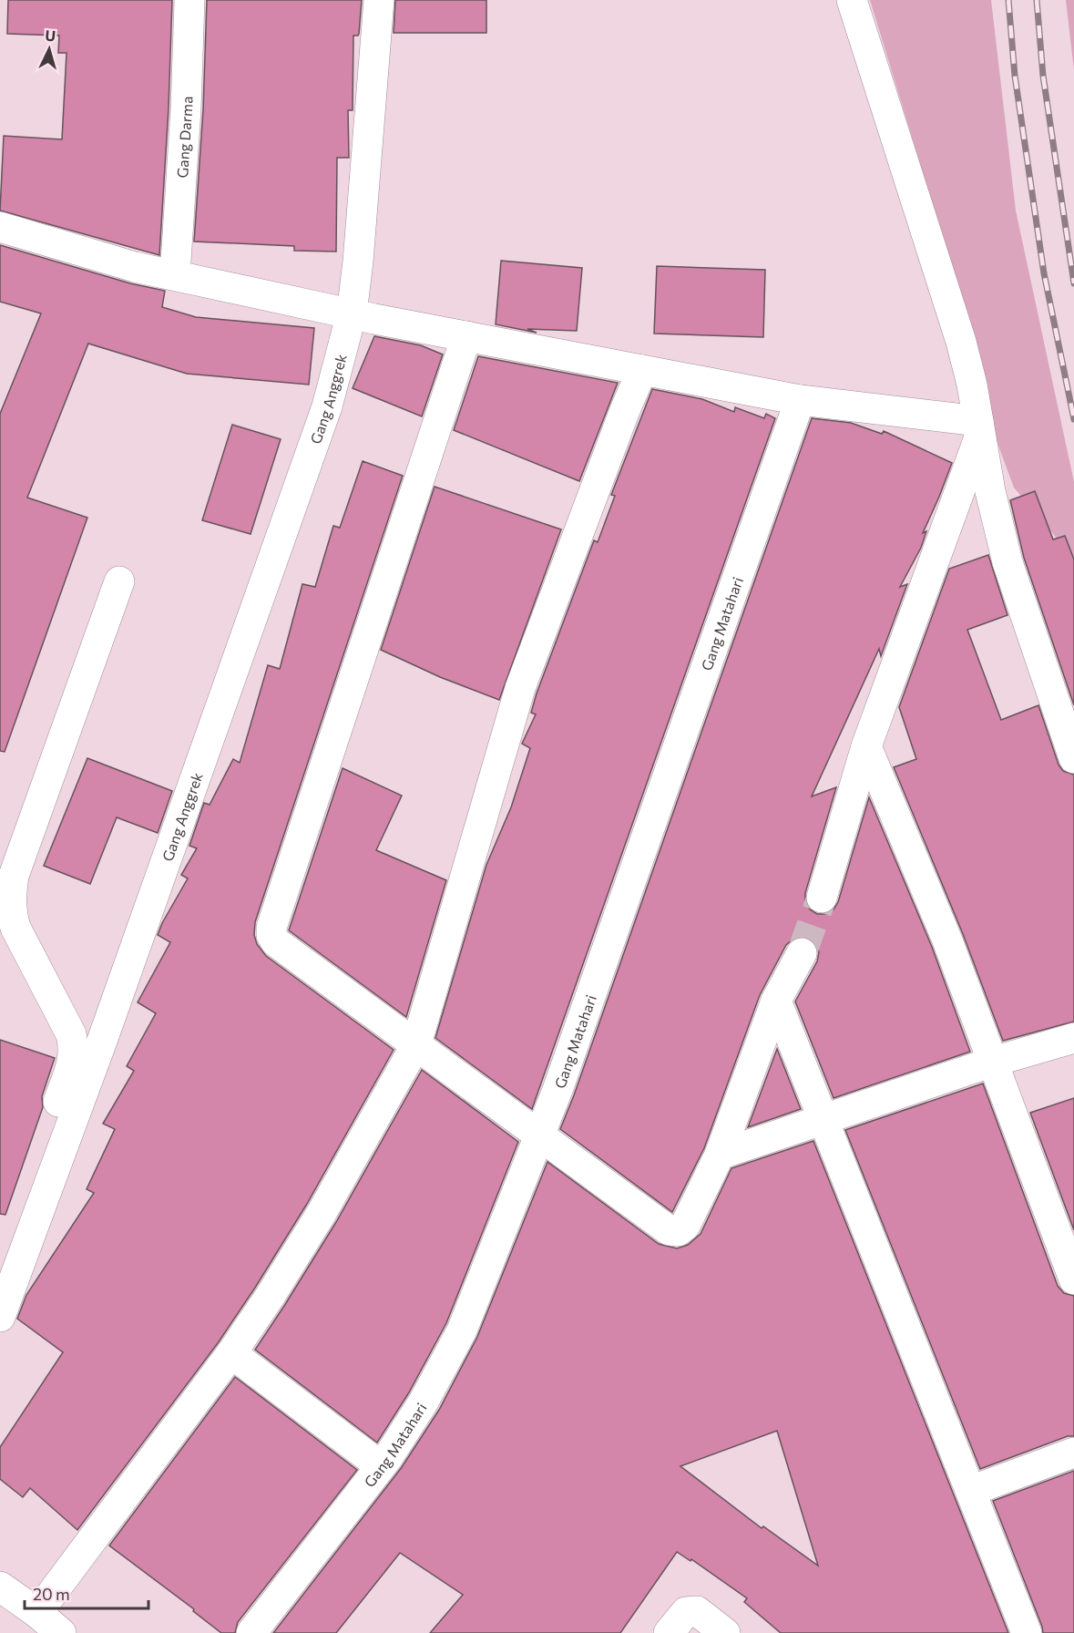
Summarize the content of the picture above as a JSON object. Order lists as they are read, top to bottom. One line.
{"streets":{"street":["Gang Darma","Gang Anggrek","Gang Matahari"]},"scale_bar":"20 m","north":"top"}
